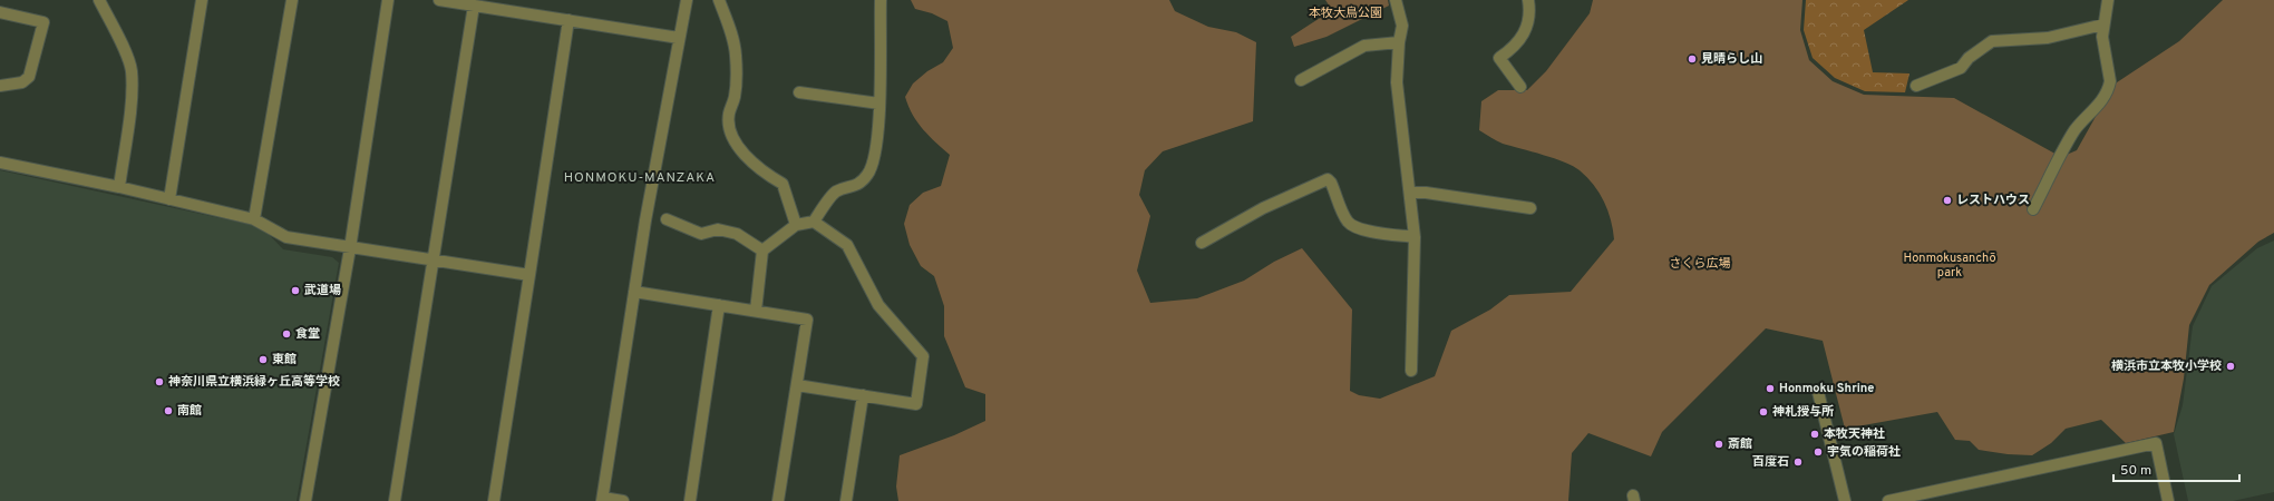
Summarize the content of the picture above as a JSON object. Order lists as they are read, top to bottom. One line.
{"districts":["HONMOKU-MANZAKA"],"parks":["本牧大鳥公園","Honmokusanchō park","さくら広場"],"places":["見晴らし山","レストハウス","武道場","食堂","東館","横浜市立本牧小学校","神奈川県立横浜緑ヶ丘高等学校","Honmoku Shrine","南館","神札授与所","本牧天神社","斎館","宇気の稲荷社","百度石"],"scale_bar":"50 m"}
